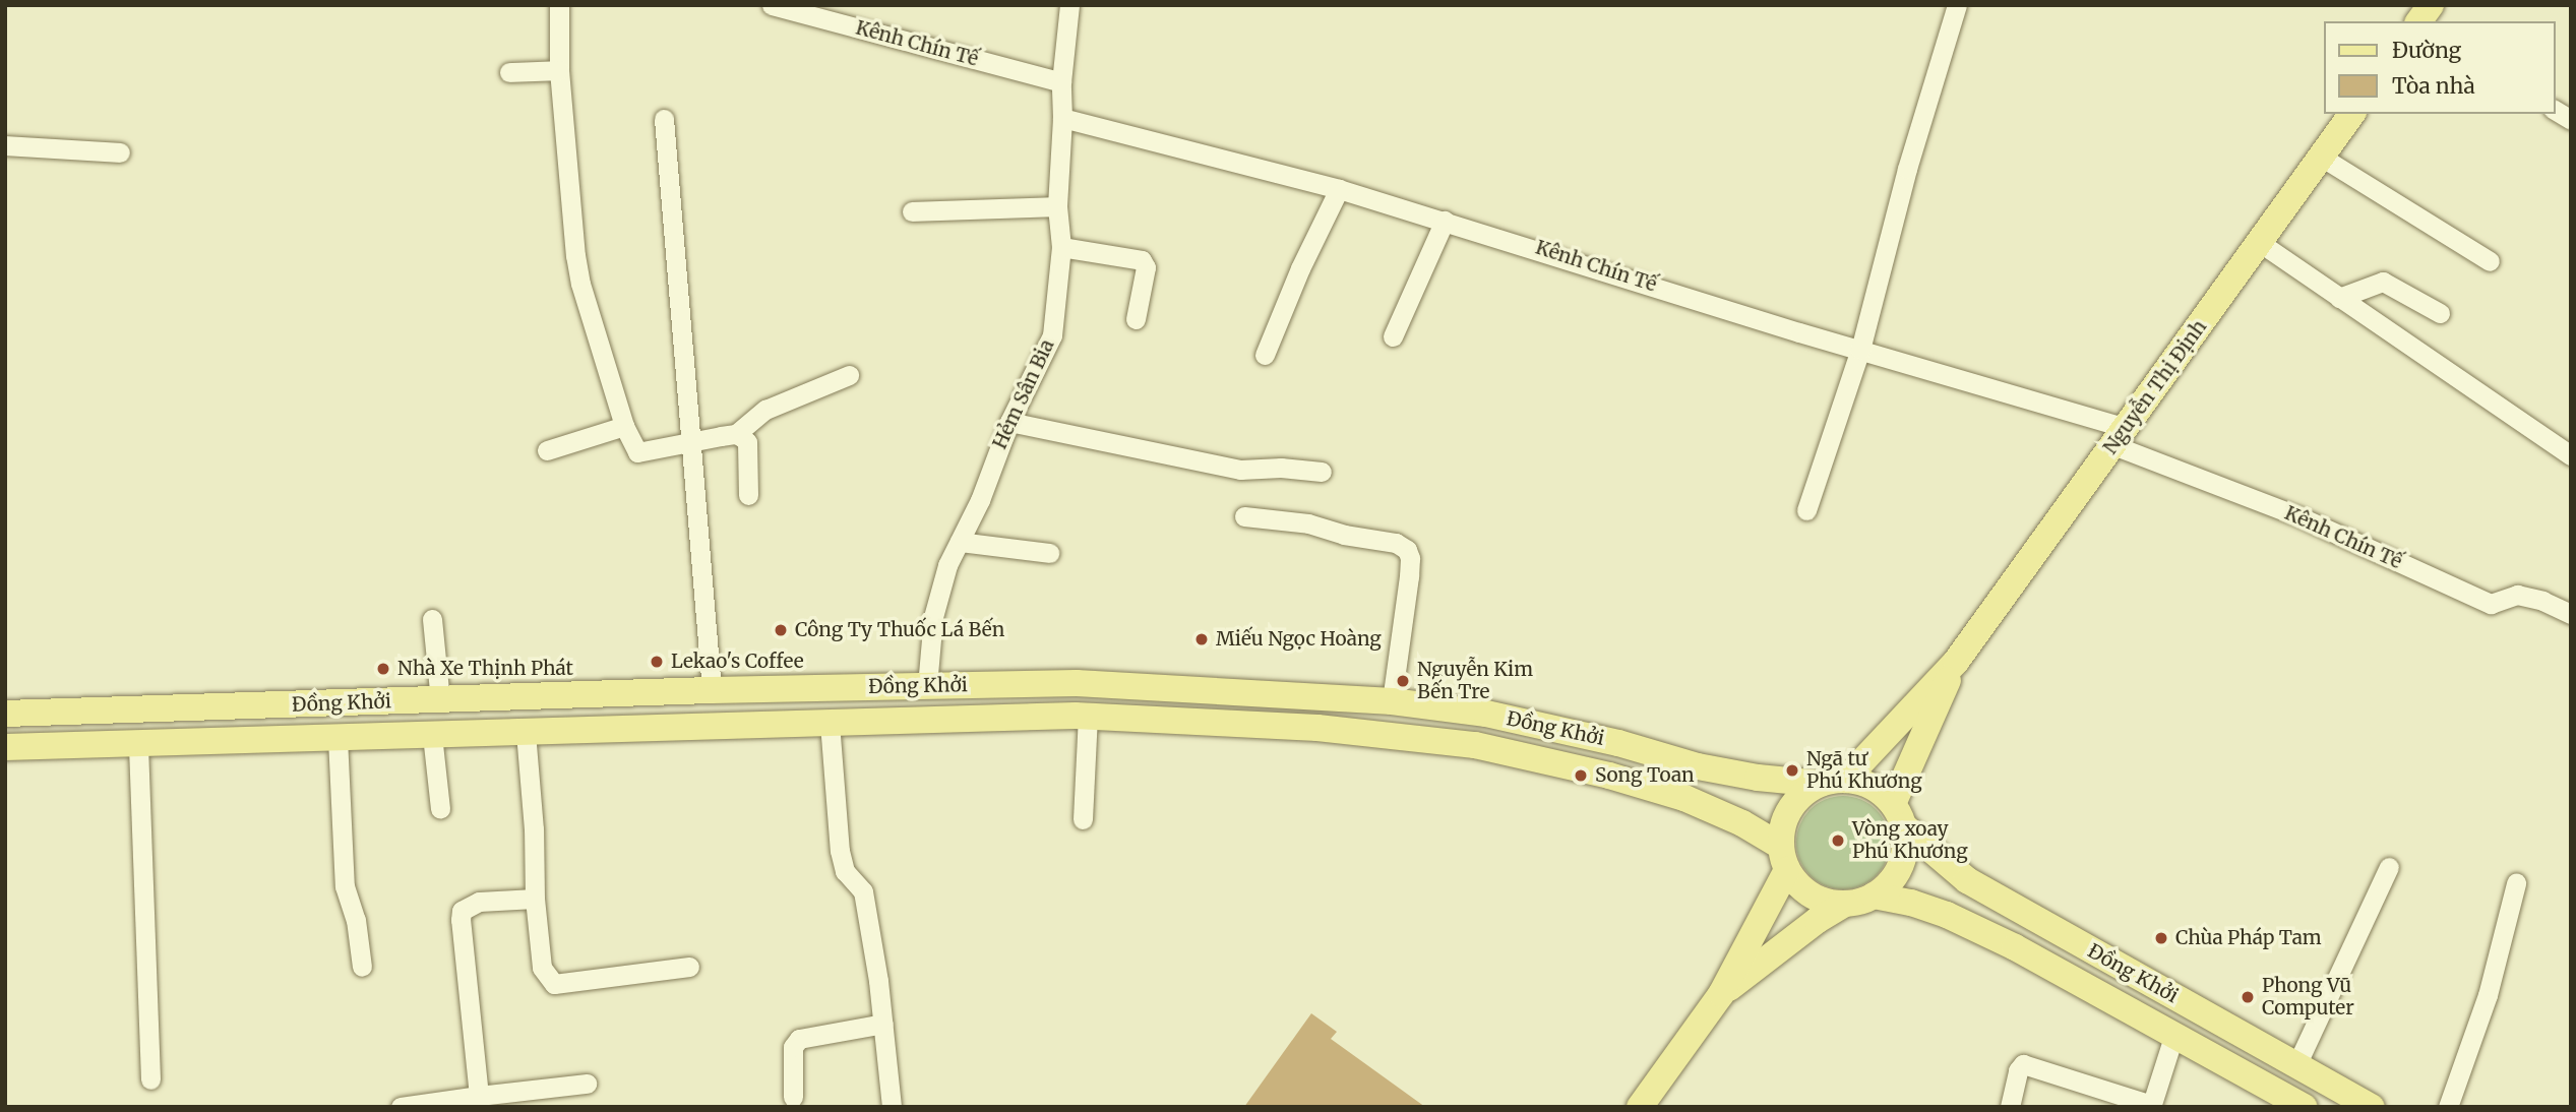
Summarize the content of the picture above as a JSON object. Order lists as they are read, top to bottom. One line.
{"streets":{"main road":["Nguyễn Thị Định","Đồng Khởi"],"street":["Kênh Chín Tế","Hẻm Sân Bia"]},"crossings":[["Kênh Chín Tế","Nguyễn Thị Định"],["Kênh Chín Tế","Hẻm Sân Bia"],["Nguyễn Thị Định","Đồng Khởi"],["Hẻm Sân Bia","Đồng Khởi"]],"places":["Công Ty Thuốc Lá Bến","Miếu Ngọc Hoàng","Lekao's Coffee","Nhà Xe Thịnh Phát","Nguyễn Kim Bến Tre","Ngã tư Phú Khương","Song Toan","Vòng xoay Phú Khương","Chùa Pháp Tam","Phong Vũ Computer"],"legend":["Đường","Tòa nhà"]}
